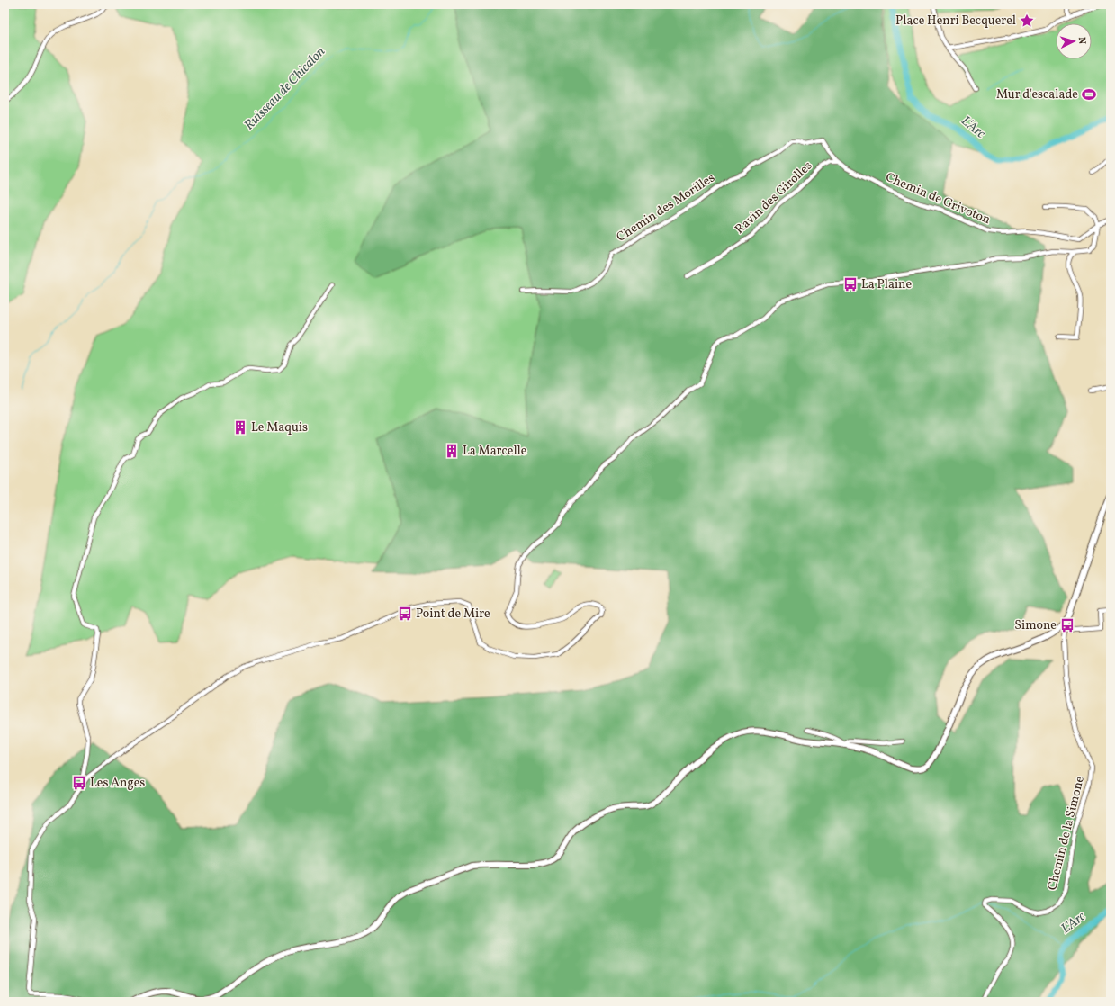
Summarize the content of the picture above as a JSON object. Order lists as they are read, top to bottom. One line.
{"streets":{"street":["Ravin des Girolles","Chemin de Grivoton","Chemin des Morilles","Chemin de la Simone"]},"crossings":[["Ravin des Girolles","Chemin de Grivoton"],["Chemin de Grivoton","Chemin des Morilles"]],"water":["Ruisseau de Chicalon","L'Arc"],"places":{"place":["Place Henri Becquerel"],"sports":["Mur d'escalade"],"bus stop":["La Plaine","Point de Mire","Simone","Les Anges"],"building":["Le Maquis","La Marcelle"]},"north":"right"}
